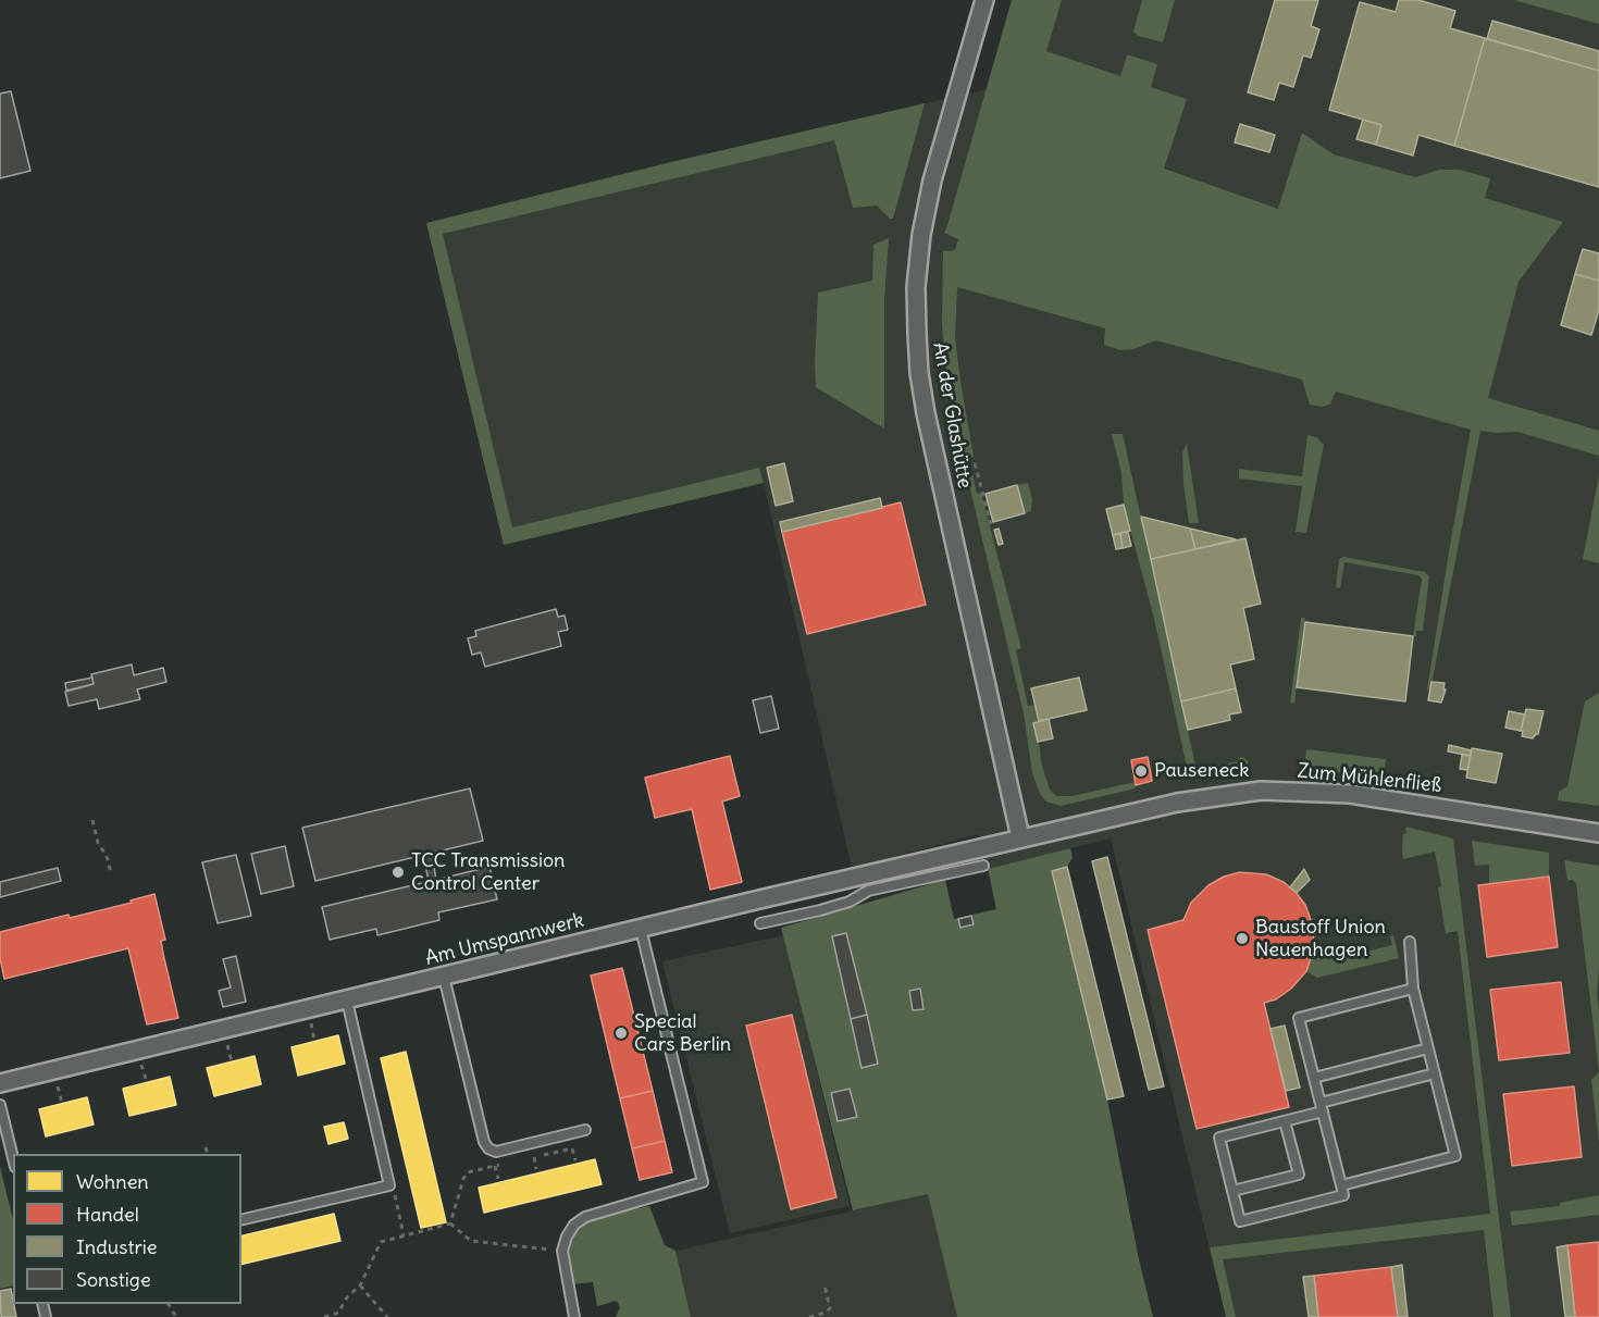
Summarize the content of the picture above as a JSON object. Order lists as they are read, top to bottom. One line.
{"streets":{"street":["An der Glashütte","Zum Mühlenfließ","Am Umspannwerk"]},"crossings":[["An der Glashütte","Zum Mühlenfließ"],["An der Glashütte","Am Umspannwerk"],["Zum Mühlenfließ","Am Umspannwerk"]],"places":["Pauseneck","TCC Transmission Control Center","Baustoff Union Neuenhagen","Special Cars Berlin"],"legend":["Wohnen","Handel","Industrie","Sonstige"]}
